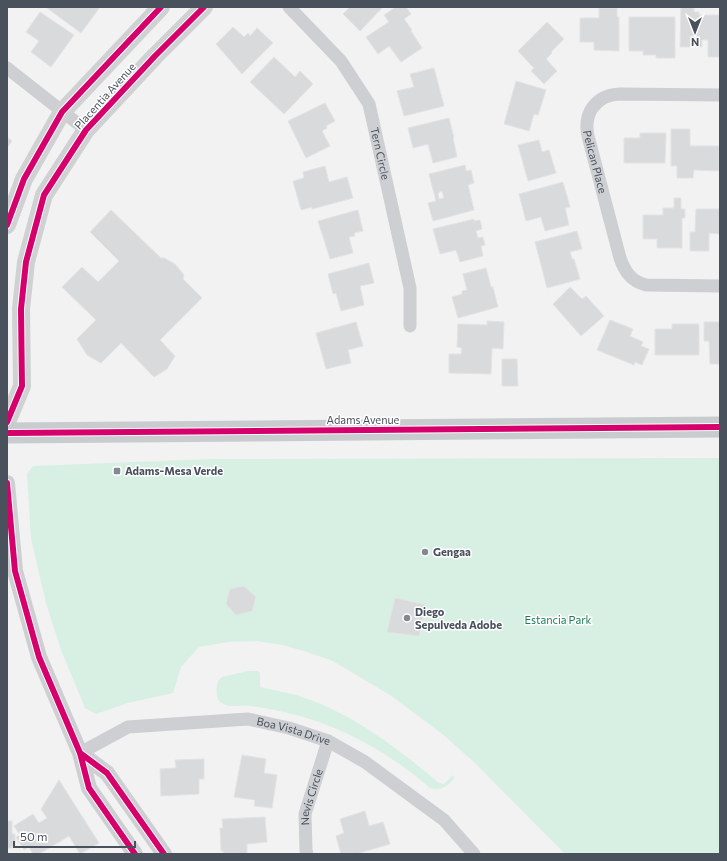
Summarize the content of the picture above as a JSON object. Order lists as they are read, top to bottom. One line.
{"streets":{"main road":["Placentia Avenue","Adams Avenue"],"street":["Tern Circle","Pelican Place","Boa Vista Drive","Nevis Circle"]},"crossings":[["Boa Vista Drive","Nevis Circle"]],"parks":["Estancia Park"],"places":{"transit":["Adams-Mesa Verde"],"other":["Gengaa","Diego Sepulveda Adobe"]},"scale_bar":"50 m","north":"bottom"}
